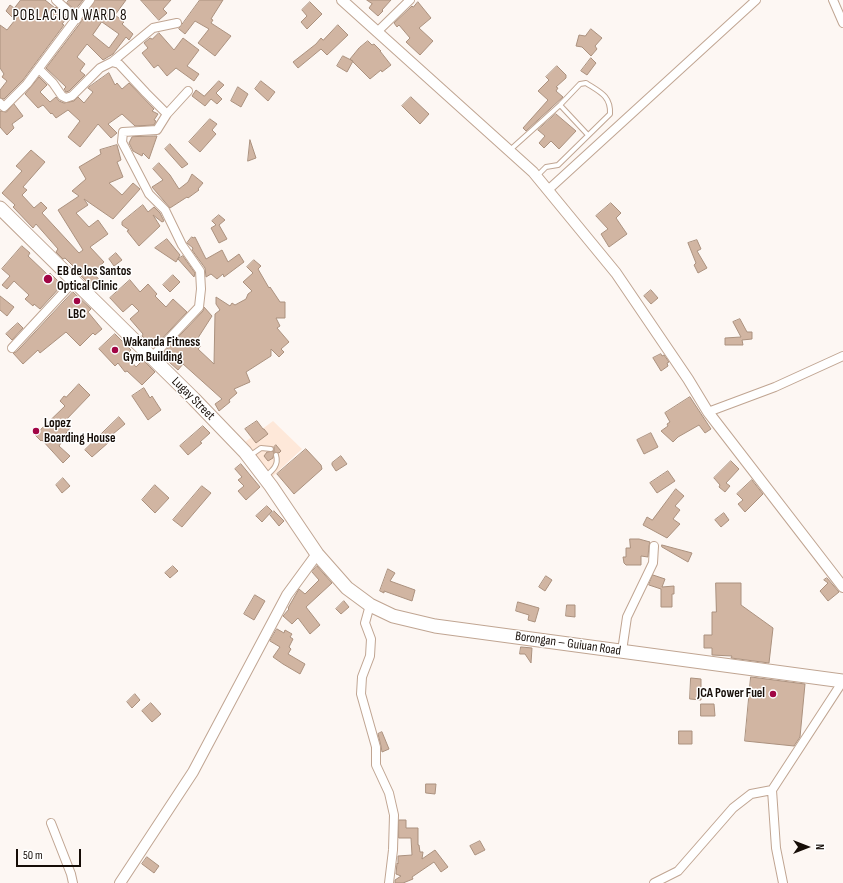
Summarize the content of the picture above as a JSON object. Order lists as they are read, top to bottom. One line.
{"streets":{"main road":["Lugay Street","Borongan – Guiuan Road"]},"crossings":[["Lugay Street","Borongan – Guiuan Road"]],"districts":["POBLACION WARD 8"],"places":["EB de los Santos Optical Clinic","LBC","Wakanda Fitness Gym Building","Lopez Boarding House","JCA Power Fuel"],"scale_bar":"50 m","north":"right"}
